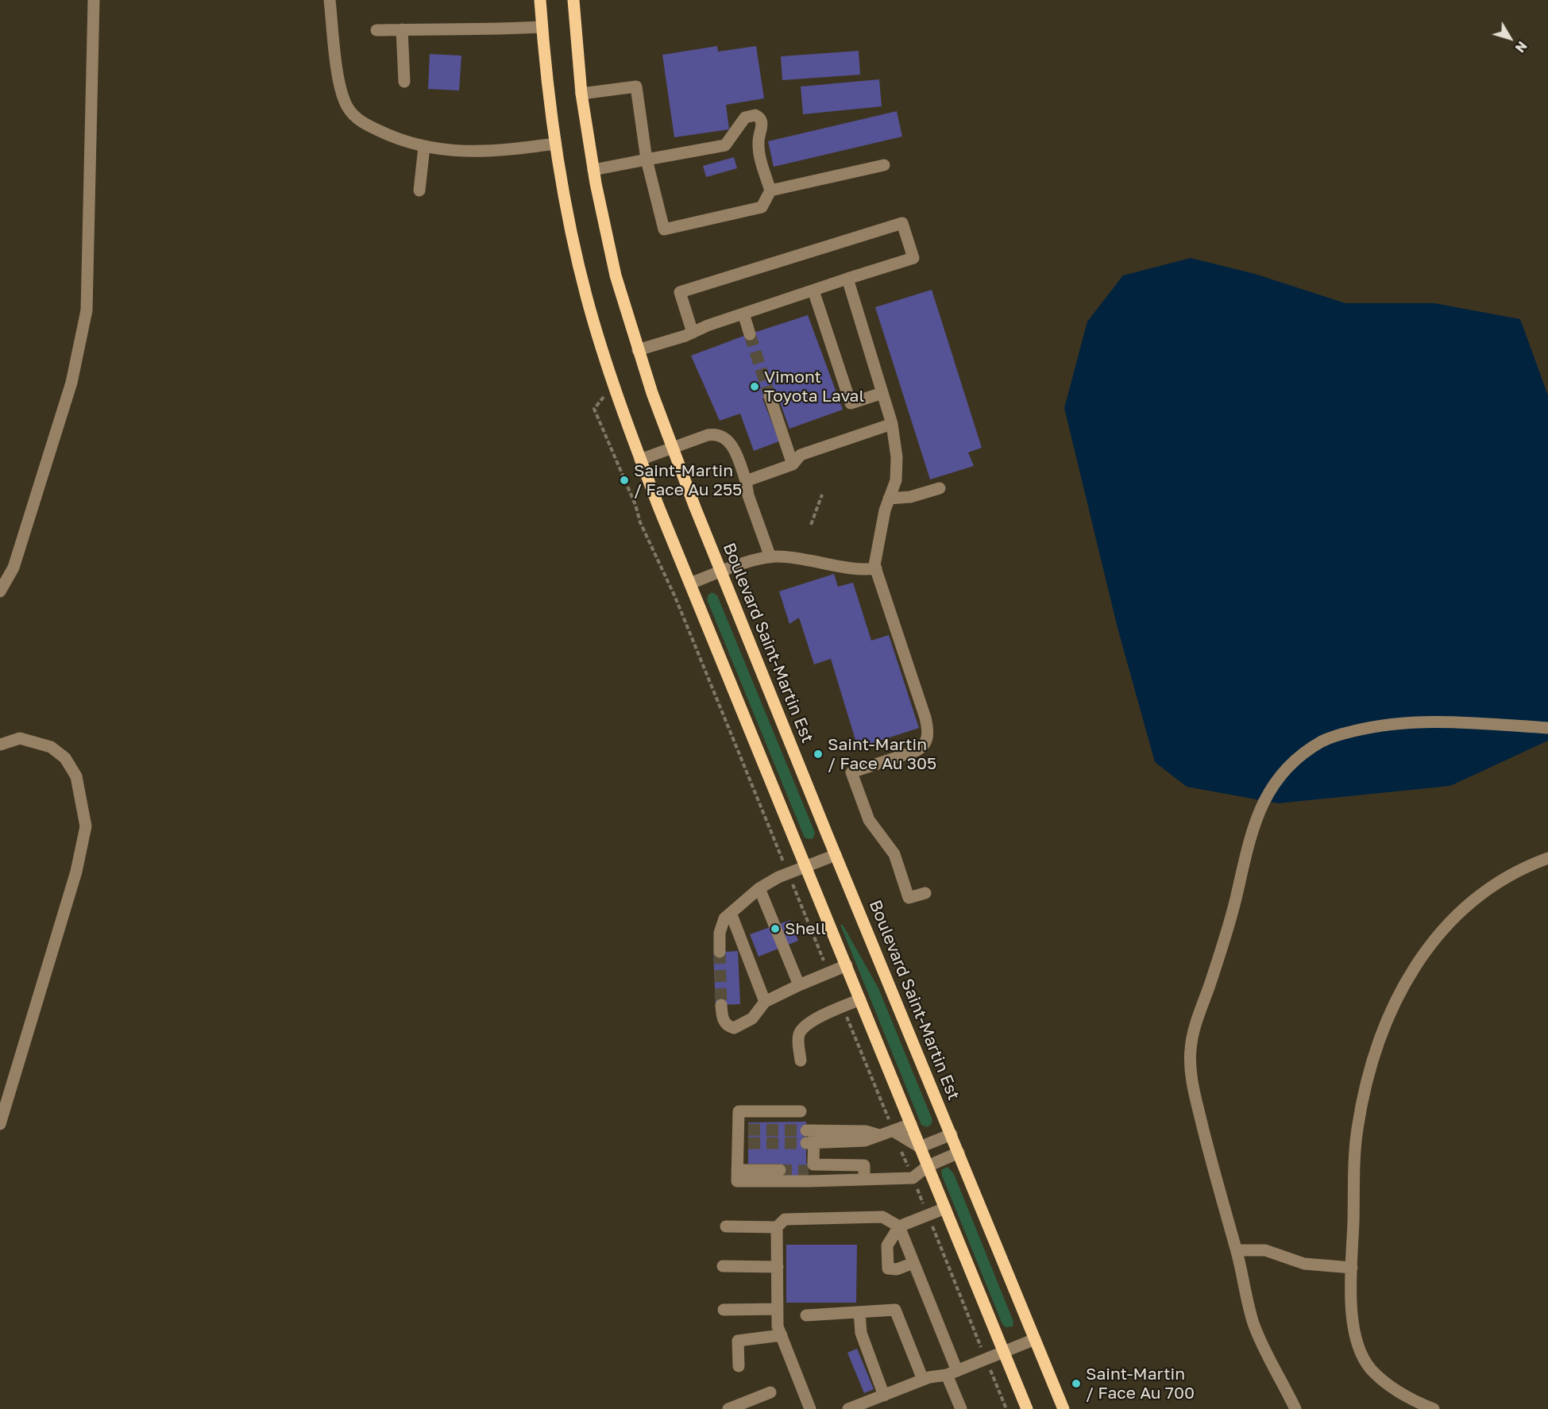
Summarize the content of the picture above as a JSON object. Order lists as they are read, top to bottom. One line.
{"streets":{"main road":["Boulevard Saint-Martin Est"]},"places":["Vimont Toyota Laval","Saint-Martin / Face Au 255","Saint-Martin / Face Au 305","Shell","Saint-Martin / Face Au 700"],"north":"bottom right"}
